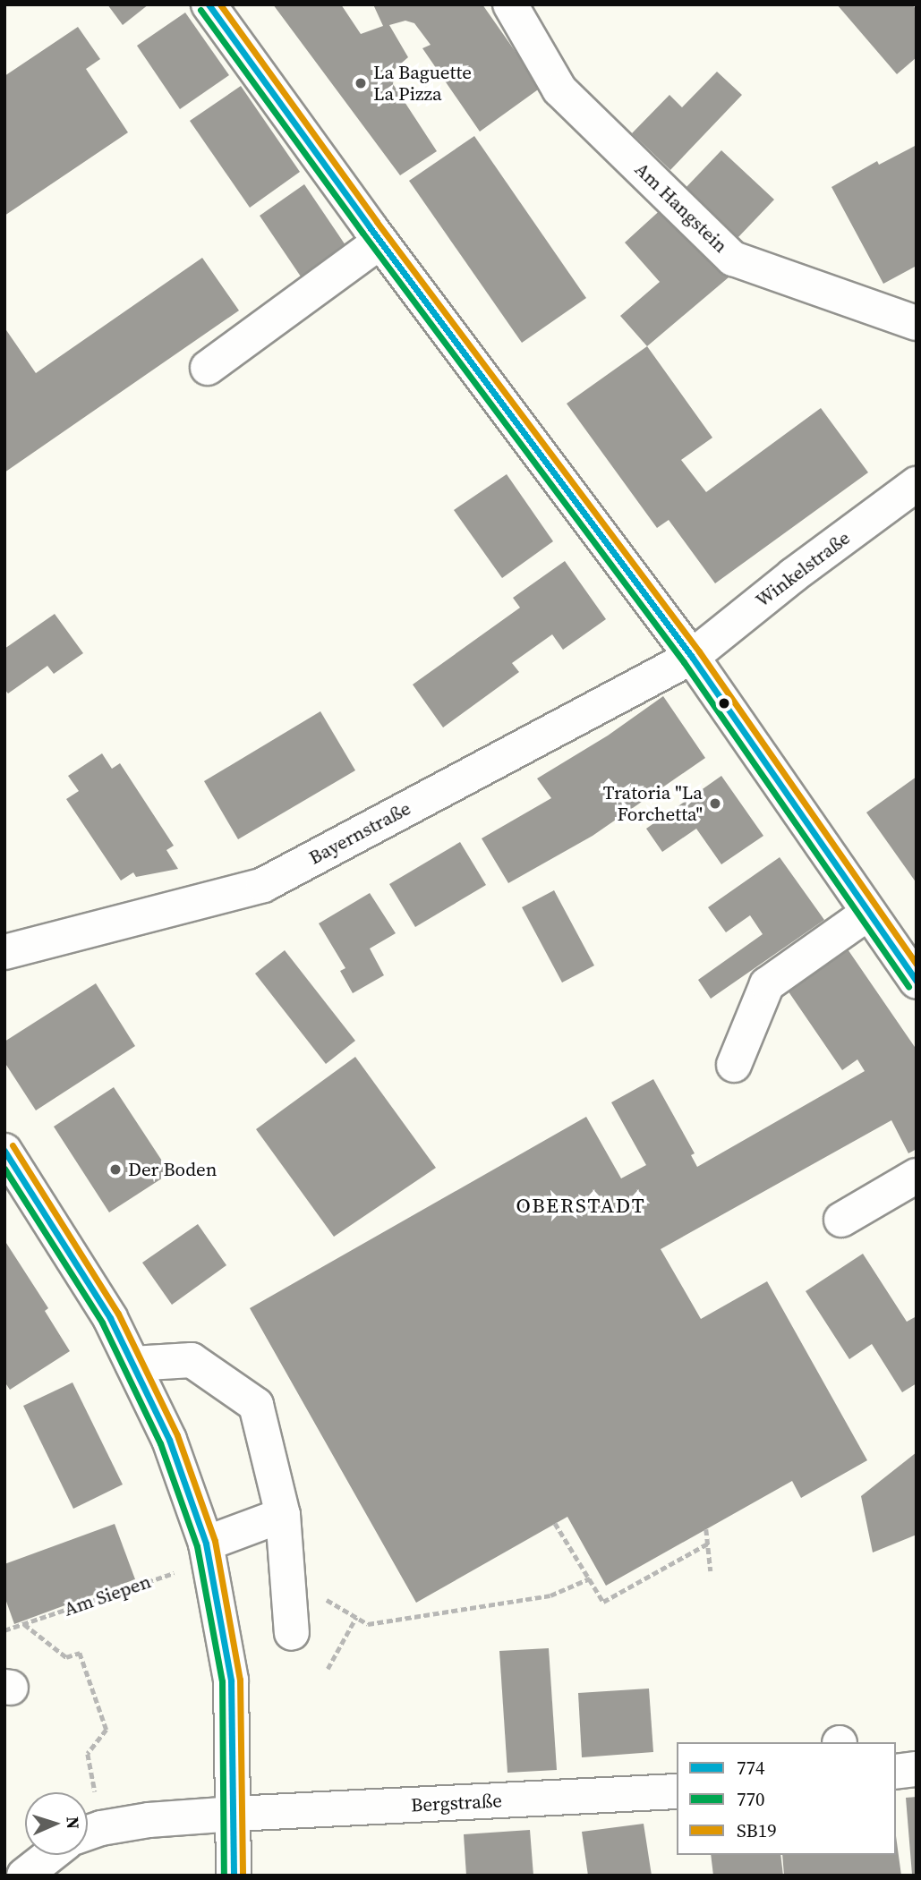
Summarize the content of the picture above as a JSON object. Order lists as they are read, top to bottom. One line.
{"streets":{"street":["Am Hangstein","Winkelstraße","Bayernstraße","Bergstraße"],"path":["Am Siepen"]},"crossings":[["Winkelstraße","Bayernstraße"]],"districts":["OBERSTADT"],"places":["La Baguette La Pizza","Tratoria \"La Forchetta\"","Der Boden"],"lines":["transit line 774","transit line SB19","transit line 770"],"legend":["774","770","SB19"],"north":"right"}
